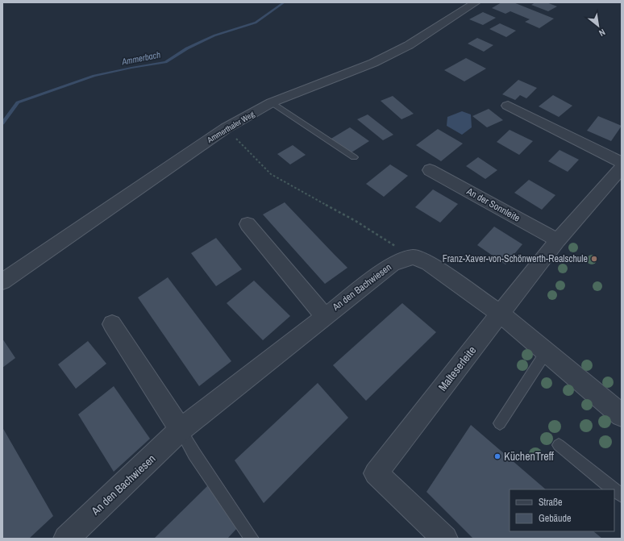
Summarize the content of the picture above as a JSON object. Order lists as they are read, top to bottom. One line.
{"streets":{"street":["Ammerthaler Weg","An der Sonnleite","An den Bachwiesen","Malteserleite"]},"water":["Ammerbach"],"places":["Franz-Xaver-von-Schönwerth-Realschule","KüchenTreff"],"legend":["Straße","Gebäude"],"north":"bottom right"}
